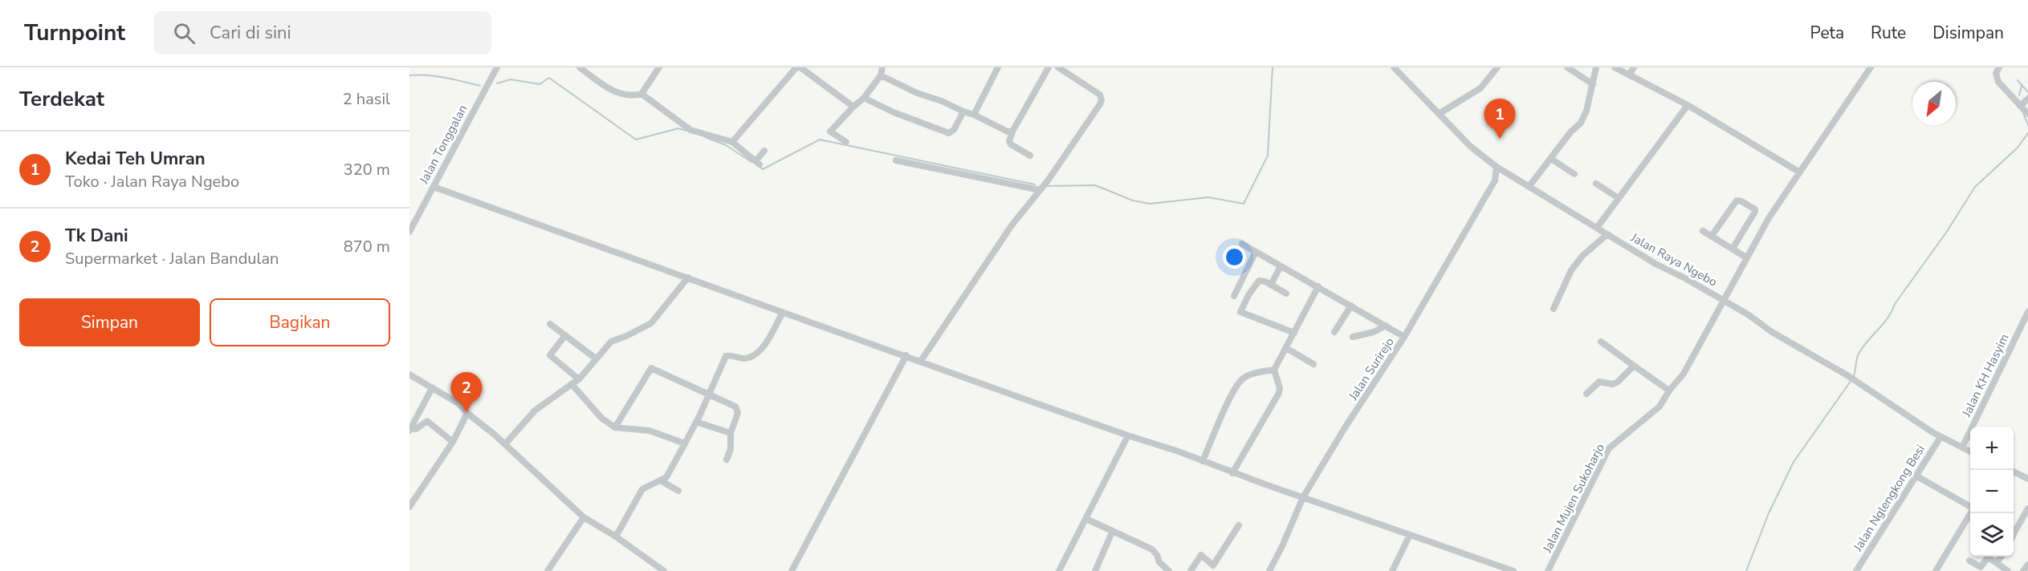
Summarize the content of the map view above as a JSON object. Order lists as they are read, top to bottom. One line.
{"streets":{"street":["Jalan Tonggalan","Jalan Raya Ngebo","Jalan Surirejo","Jalan KH Hasyim","Jalan Mujen Sukoharjo","Jalan Nglengkong Besi"]},"crossings":[["Jalan Raya Ngebo","Jalan Surirejo"],["Jalan Raya Ngebo","Jalan KH Hasyim"],["Jalan Raya Ngebo","Jalan Mujen Sukoharjo"],["Jalan Raya Ngebo","Jalan Nglengkong Besi"]],"north":"bottom left","page":{"header":"Turnpoint","search":"Cari di sini","nav":["Peta","Rute","Disimpan"],"heading":["Terdekat","2 hasil"],"pins":["1","2"],"list":[{"mark":"1","name":"Kedai Teh Umran","note":"Toko · Jalan Raya Ngebo","value":"320 m"},{"mark":"2","name":"Tk Dani","note":"Supermarket · Jalan Bandulan","value":"870 m"}],"buttons":["Simpan","Bagikan"],"map_buttons":["+","−"]}}
